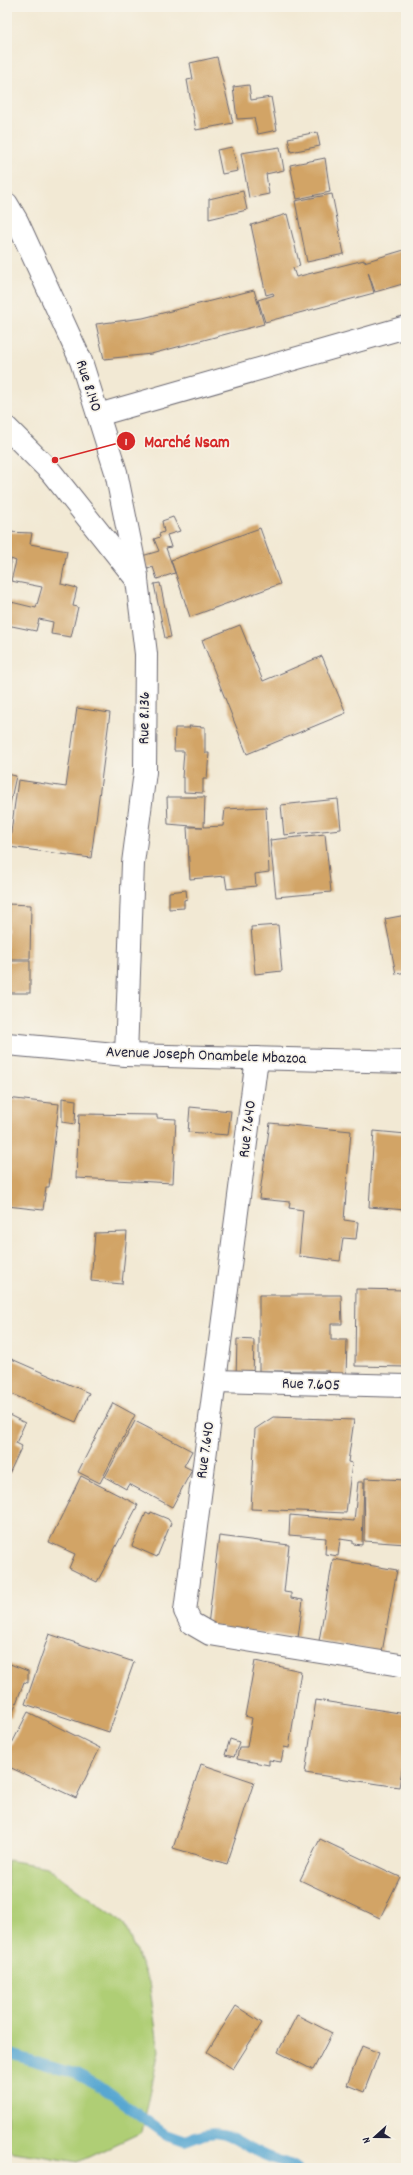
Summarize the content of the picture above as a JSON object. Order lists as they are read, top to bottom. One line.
{"streets":{"street":["Rue 8.140","Rue 8.136","Avenue Joseph Onambele Mbazoa","Rue 7.640","Rue 7.605"]},"crossings":[["Rue 8.140","Rue 8.136"],["Rue 8.136","Avenue Joseph Onambele Mbazoa"],["Avenue Joseph Onambele Mbazoa","Rue 7.640"],["Rue 7.640","Rue 7.605"]],"places":["Marché Nsam"],"north":"left"}
